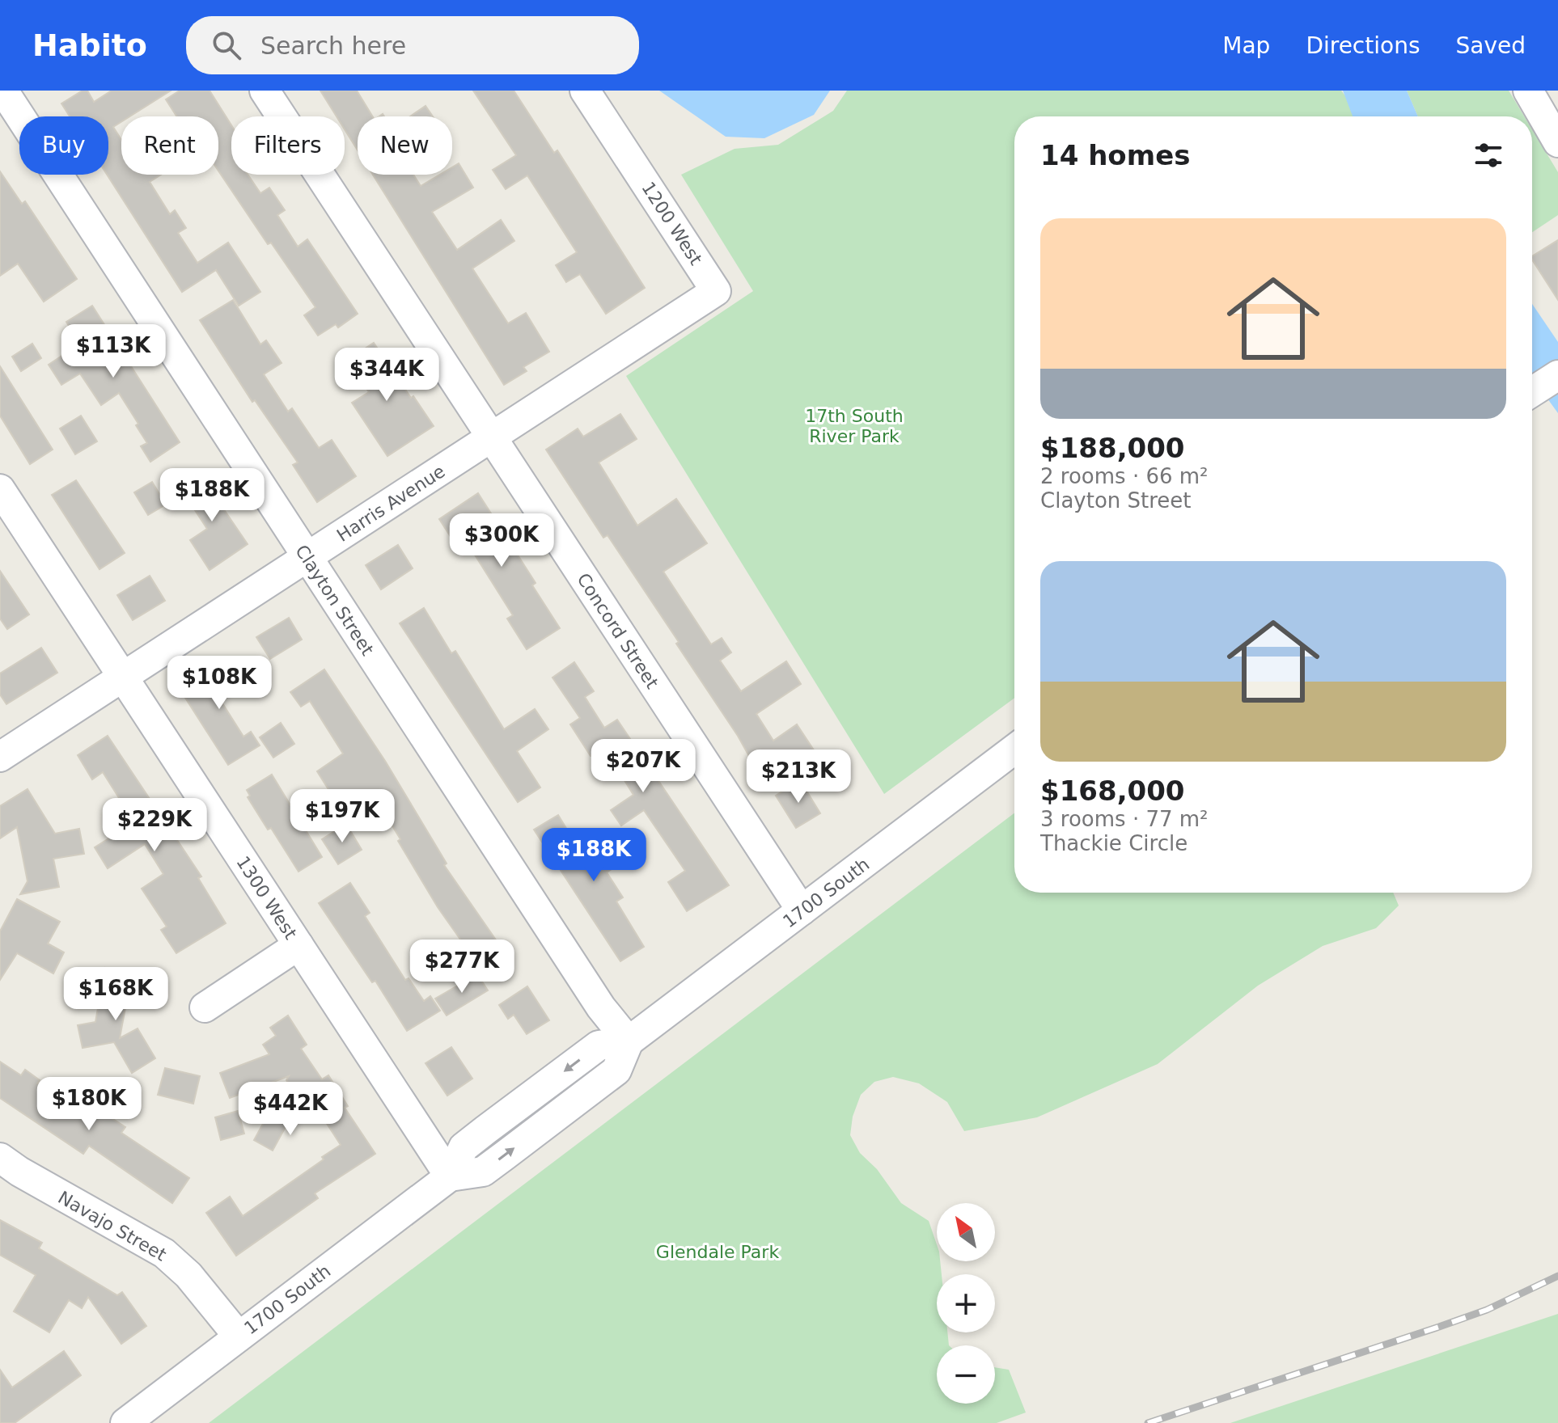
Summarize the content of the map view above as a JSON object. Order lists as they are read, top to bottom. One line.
{"streets":{"street":["1200 West","Harris Avenue","Clayton Street","Concord Street","1700 South","1300 West","Navajo Street"]},"crossings":[["1200 West","Harris Avenue"],["Harris Avenue","Clayton Street"],["Harris Avenue","Concord Street"],["Harris Avenue","1300 West"],["Clayton Street","1700 South"],["Concord Street","1700 South"],["1700 South","1300 West"],["1700 South","Navajo Street"]],"parks":["17th South River Park","Glendale Park"],"north":"top left","page":{"header":"Habito","search":"Search here","nav":["Map","Directions","Saved"],"chip":["Buy","Rent","Filters","New"],"heading":"14 homes","list":[{"name":"$188,000","note":"2 rooms · 66 m² · Clayton Street"},{"name":"$168,000","note":"3 rooms · 77 m² · Thackie Circle"}],"price":["$113K","$344K","$188K","$300K","$108K","$207K","$213K","$197K","$229K","$188K","$277K","$168K","$180K","$442K"],"map_buttons":["+","−"]}}
